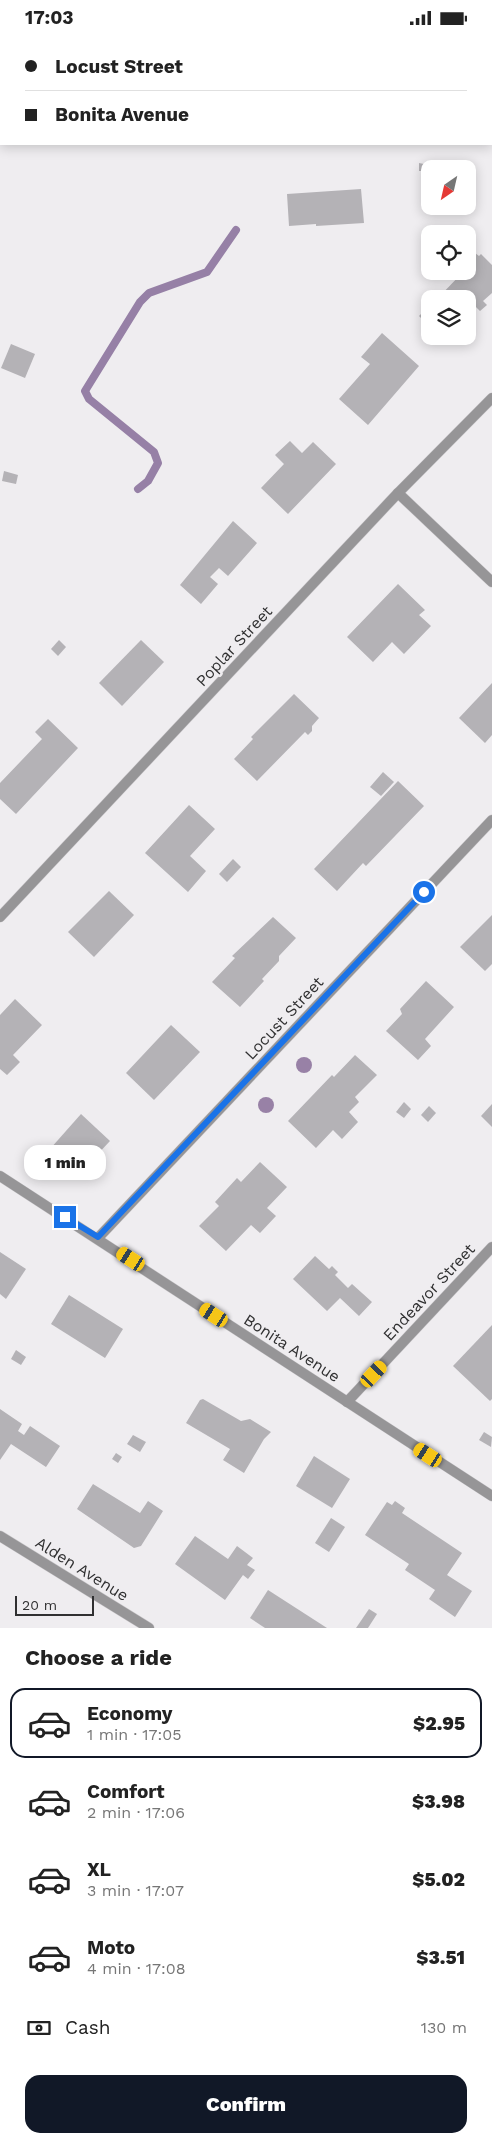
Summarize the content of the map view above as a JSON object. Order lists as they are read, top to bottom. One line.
{"streets":{"street":["Poplar Street","Locust Street","Endeavor Street","Bonita Avenue","Alden Avenue"]},"crossings":[["Locust Street","Bonita Avenue"],["Endeavor Street","Bonita Avenue"]],"scale_bar":"20 m","north":"bottom left","page":{"status":"17:03","banner":["Locust Street","Bonita Avenue"],"bubble":"1 min","scale":"20 m","heading":"Choose a ride","list":[{"name":"Economy","note":"1 min · 17:05","value":"$2.95"},{"name":"Comfort","note":"2 min · 17:06","value":"$3.98"},{"name":"XL","note":"3 min · 17:07","value":"$5.02"},{"name":"Moto","note":"4 min · 17:08","value":"$3.51"}],"pay":["Cash","130 m"],"buttons":"Confirm"}}
